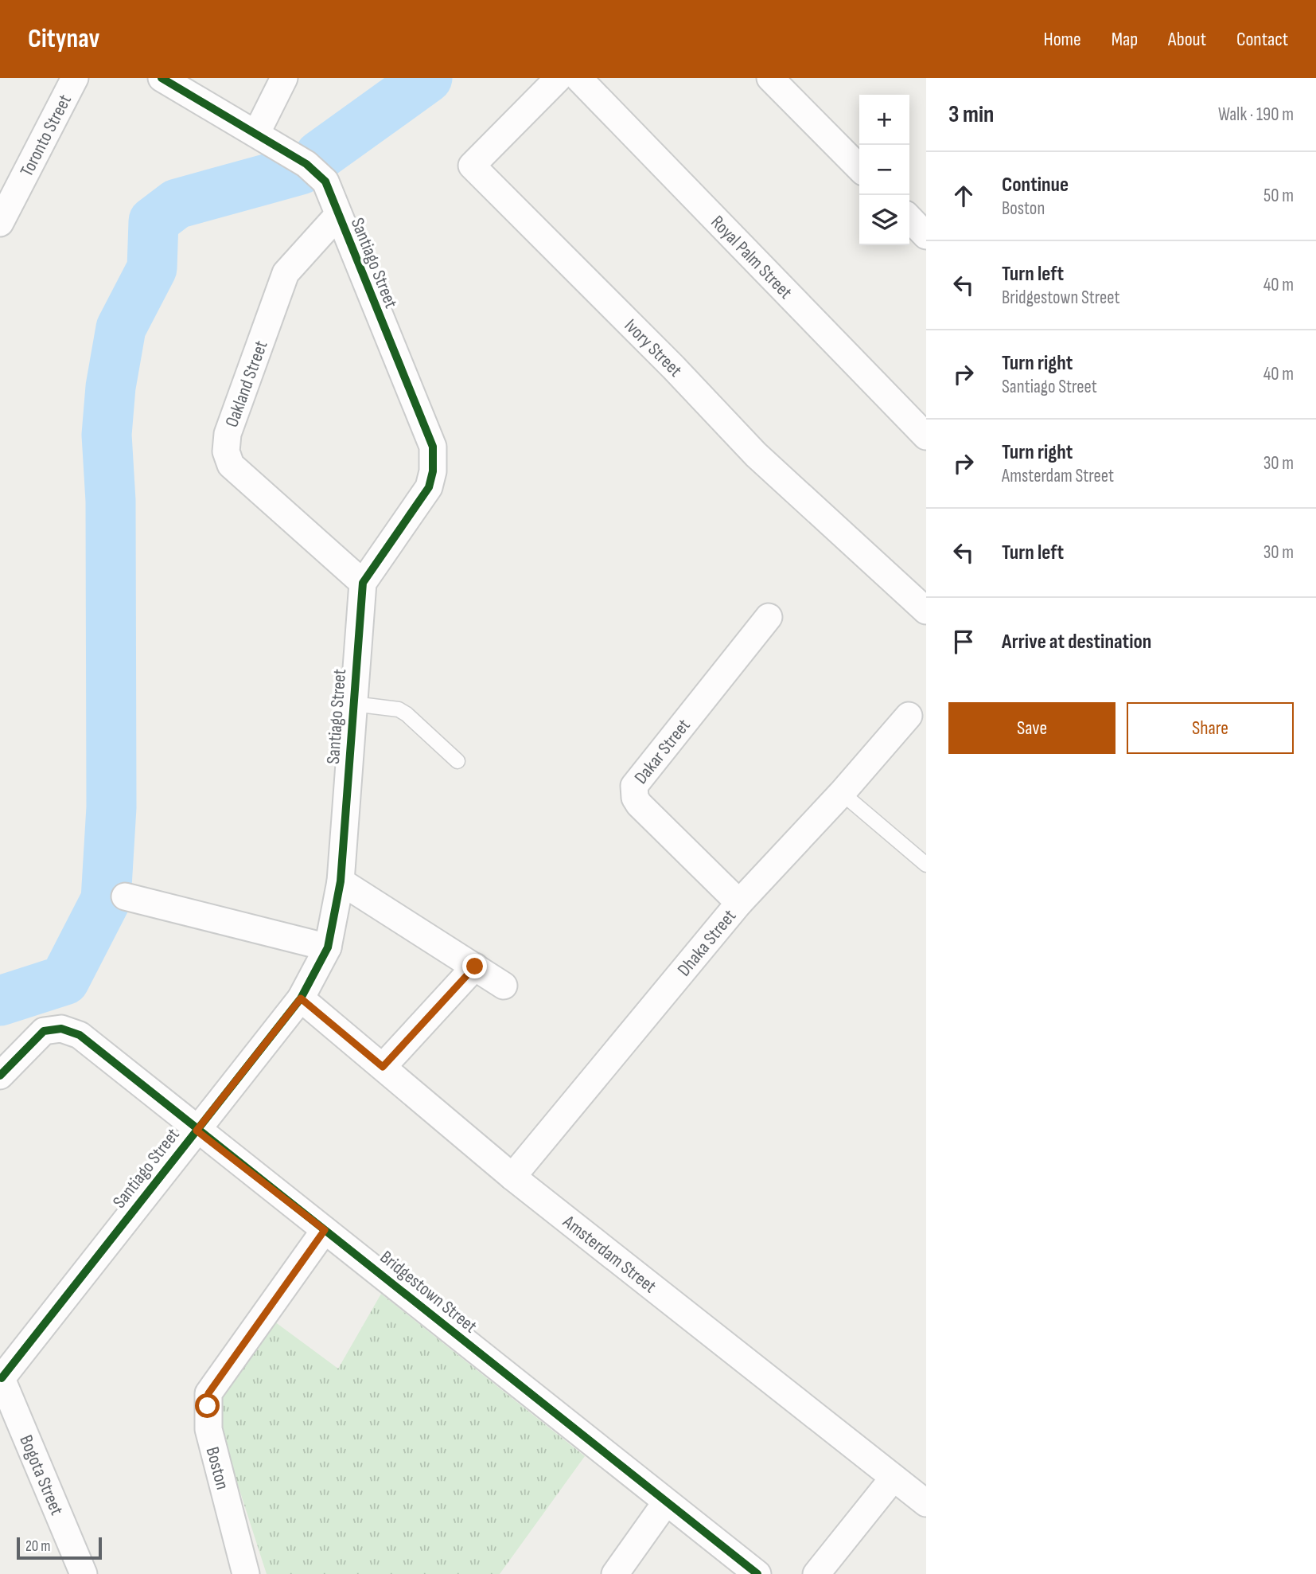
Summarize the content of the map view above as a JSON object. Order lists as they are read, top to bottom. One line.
{"streets":{"street":["Toronto Street","Royal Palm Street","Santiago Street","Ivory Street","Oakland Street","Dakar Street","Dhaka Street","Amsterdam Street","Bridgestown Street","Boston","Bogota Street"]},"crossings":[["Santiago Street","Oakland Street"],["Santiago Street","Amsterdam Street"],["Santiago Street","Bridgestown Street"],["Santiago Street","Bogota Street"],["Dakar Street","Dhaka Street"],["Dhaka Street","Amsterdam Street"],["Bridgestown Street","Boston"]],"scale_bar":"20 m","page":{"header":"Citynav","nav":["Home","Map","About","Contact"],"heading":["3 min","Walk · 190 m"],"map_buttons":["+","−"],"list":[["Continue","Boston","50 m"],["Turn left","Bridgestown Street","40 m"],["Turn right","Santiago Street","40 m"],["Turn right","Amsterdam Street","30 m"],["Turn left","30 m"],"Arrive at destination"],"buttons":["Save","Share"],"scale":"20 m"}}
